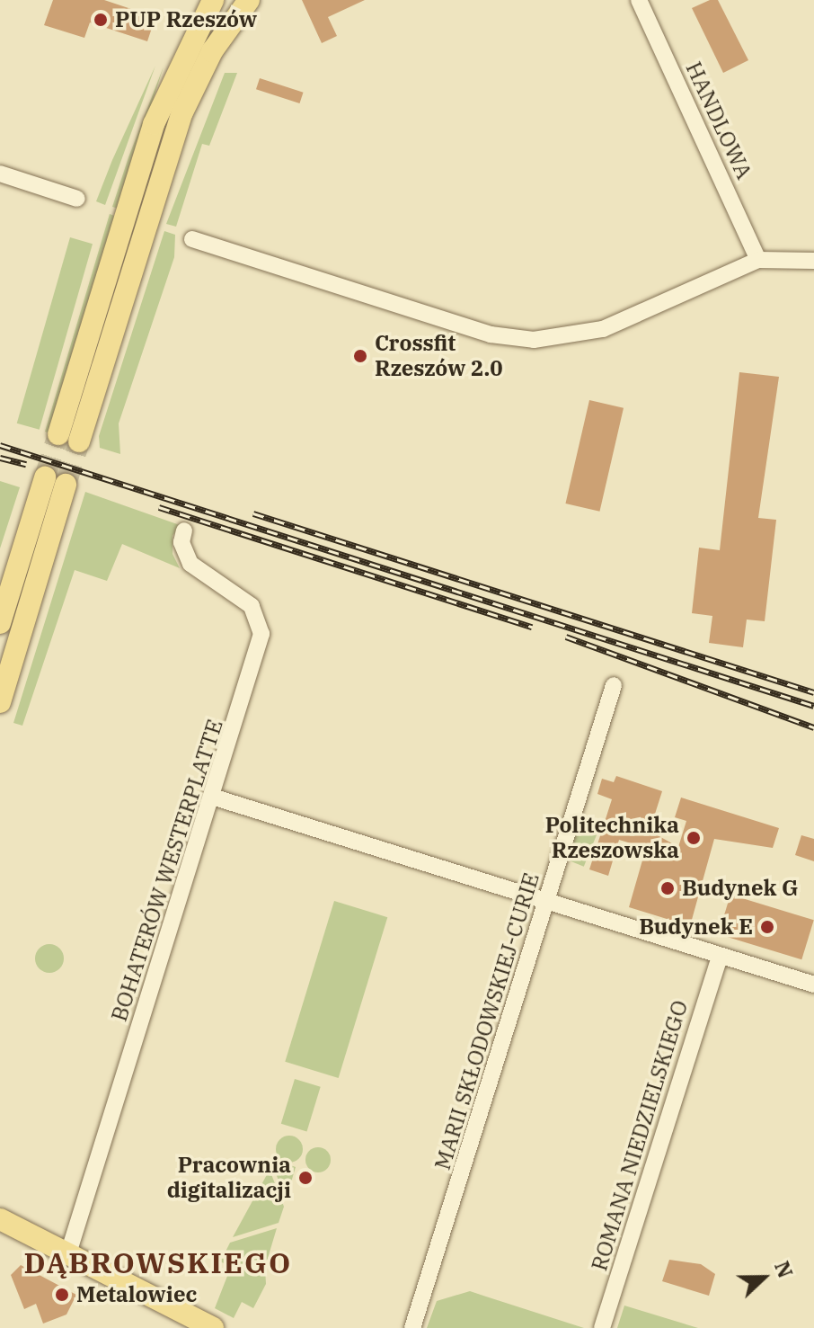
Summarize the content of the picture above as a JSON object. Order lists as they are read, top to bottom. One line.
{"streets":{"street":["HANDLOWA","BOHATERÓW WESTERPLATTE","MARII SKŁODOWSKIEJ-CURIE","ROMANA NIEDZIELSKIEGO"]},"districts":["DĄBROWSKIEGO"],"places":["PUP Rzeszów","Crossfit Rzeszów 2.0","Politechnika Rzeszowska","Budynek G","Budynek E","Pracownia digitalizacji","Metalowiec"],"north":"right"}
